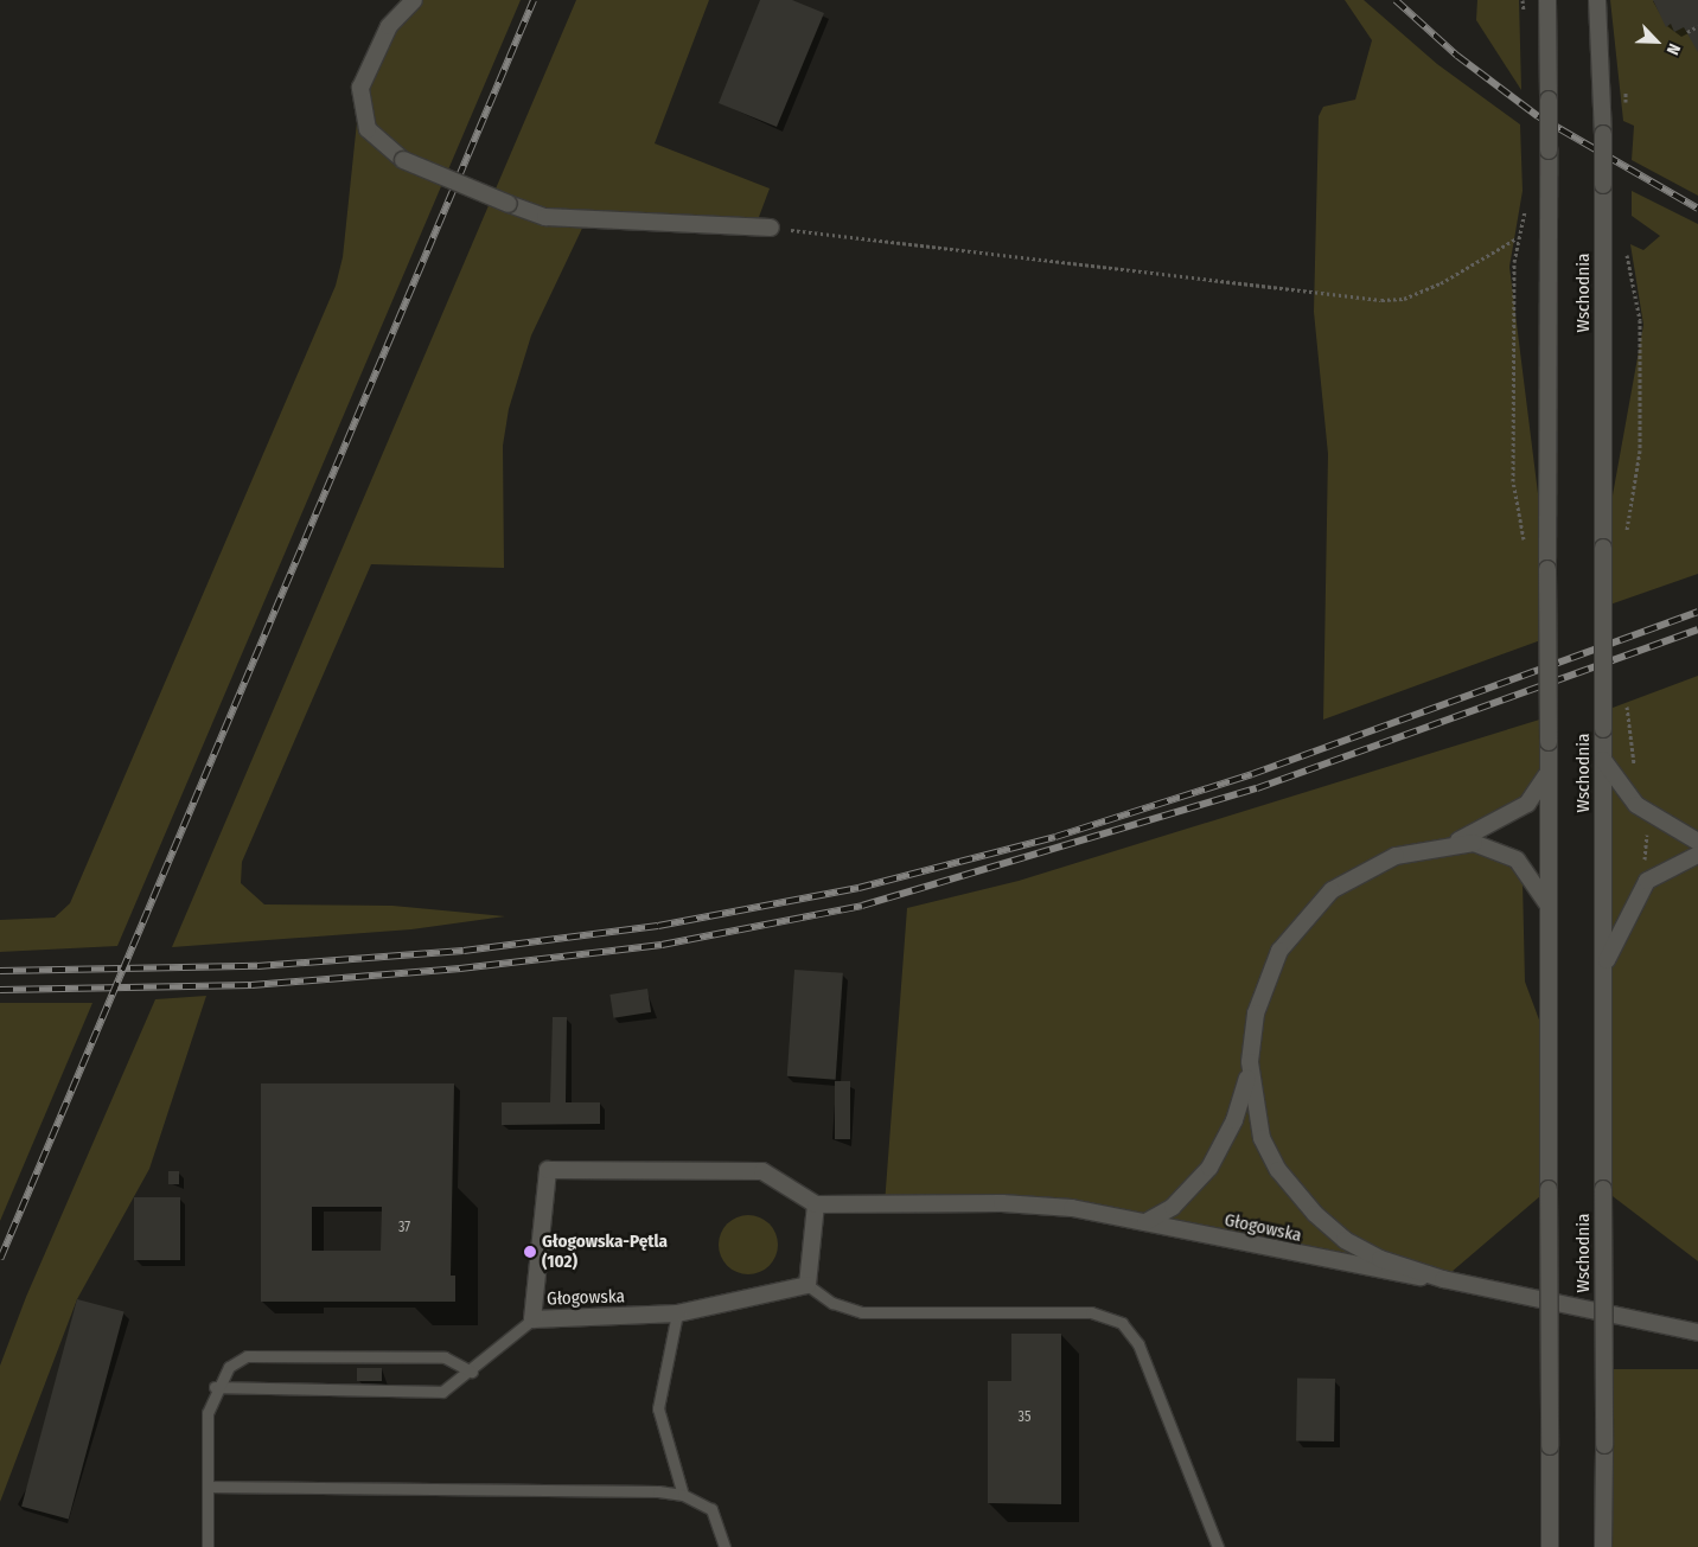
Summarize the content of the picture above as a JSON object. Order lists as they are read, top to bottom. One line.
{"streets":{"street":["Wschodnia","Głogowska"]},"places":["Głogowska-Pętla (102)"],"house_numbers":["37","35"],"north":"bottom right"}
